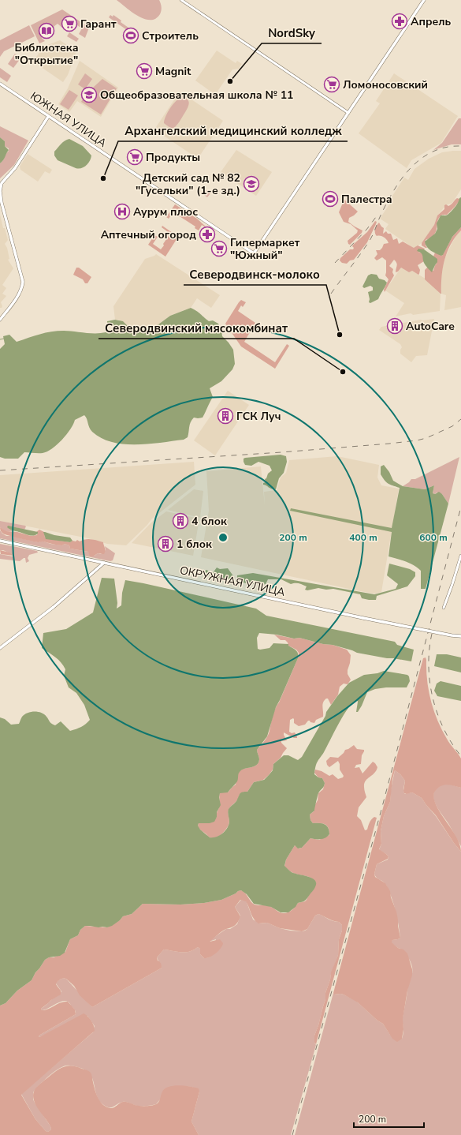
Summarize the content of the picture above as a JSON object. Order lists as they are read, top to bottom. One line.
{"streets":{"main road":["ЮЖНАЯ УЛИЦА","ОКРУЖНАЯ УЛИЦА"]},"places":{"pharmacy":["Апрель","Аптечный огород"],"supermarket":["Гарант","Magnit","Ломоносовский","Продукты","Гипермаркет \"Южный\""],"library":["Библиотека \"Открытие\""],"sports":["Строитель","Палестра"],"other":["NordSky","Архангелский медицинский колледж","Северодвинск-молоко","Северодвинский мясокомбинат"],"school or university":["Общеобразовательная школа № 11","Детский сад № 82 \"Гусельки\" (1-е зд.)"],"hospital":["Аурум плюс"],"building":["AutoCare","ГСК Луч","4 блок","1 блок"]},"scale_bar":"200 m","rings":["200 m","400 m","600 m"]}
